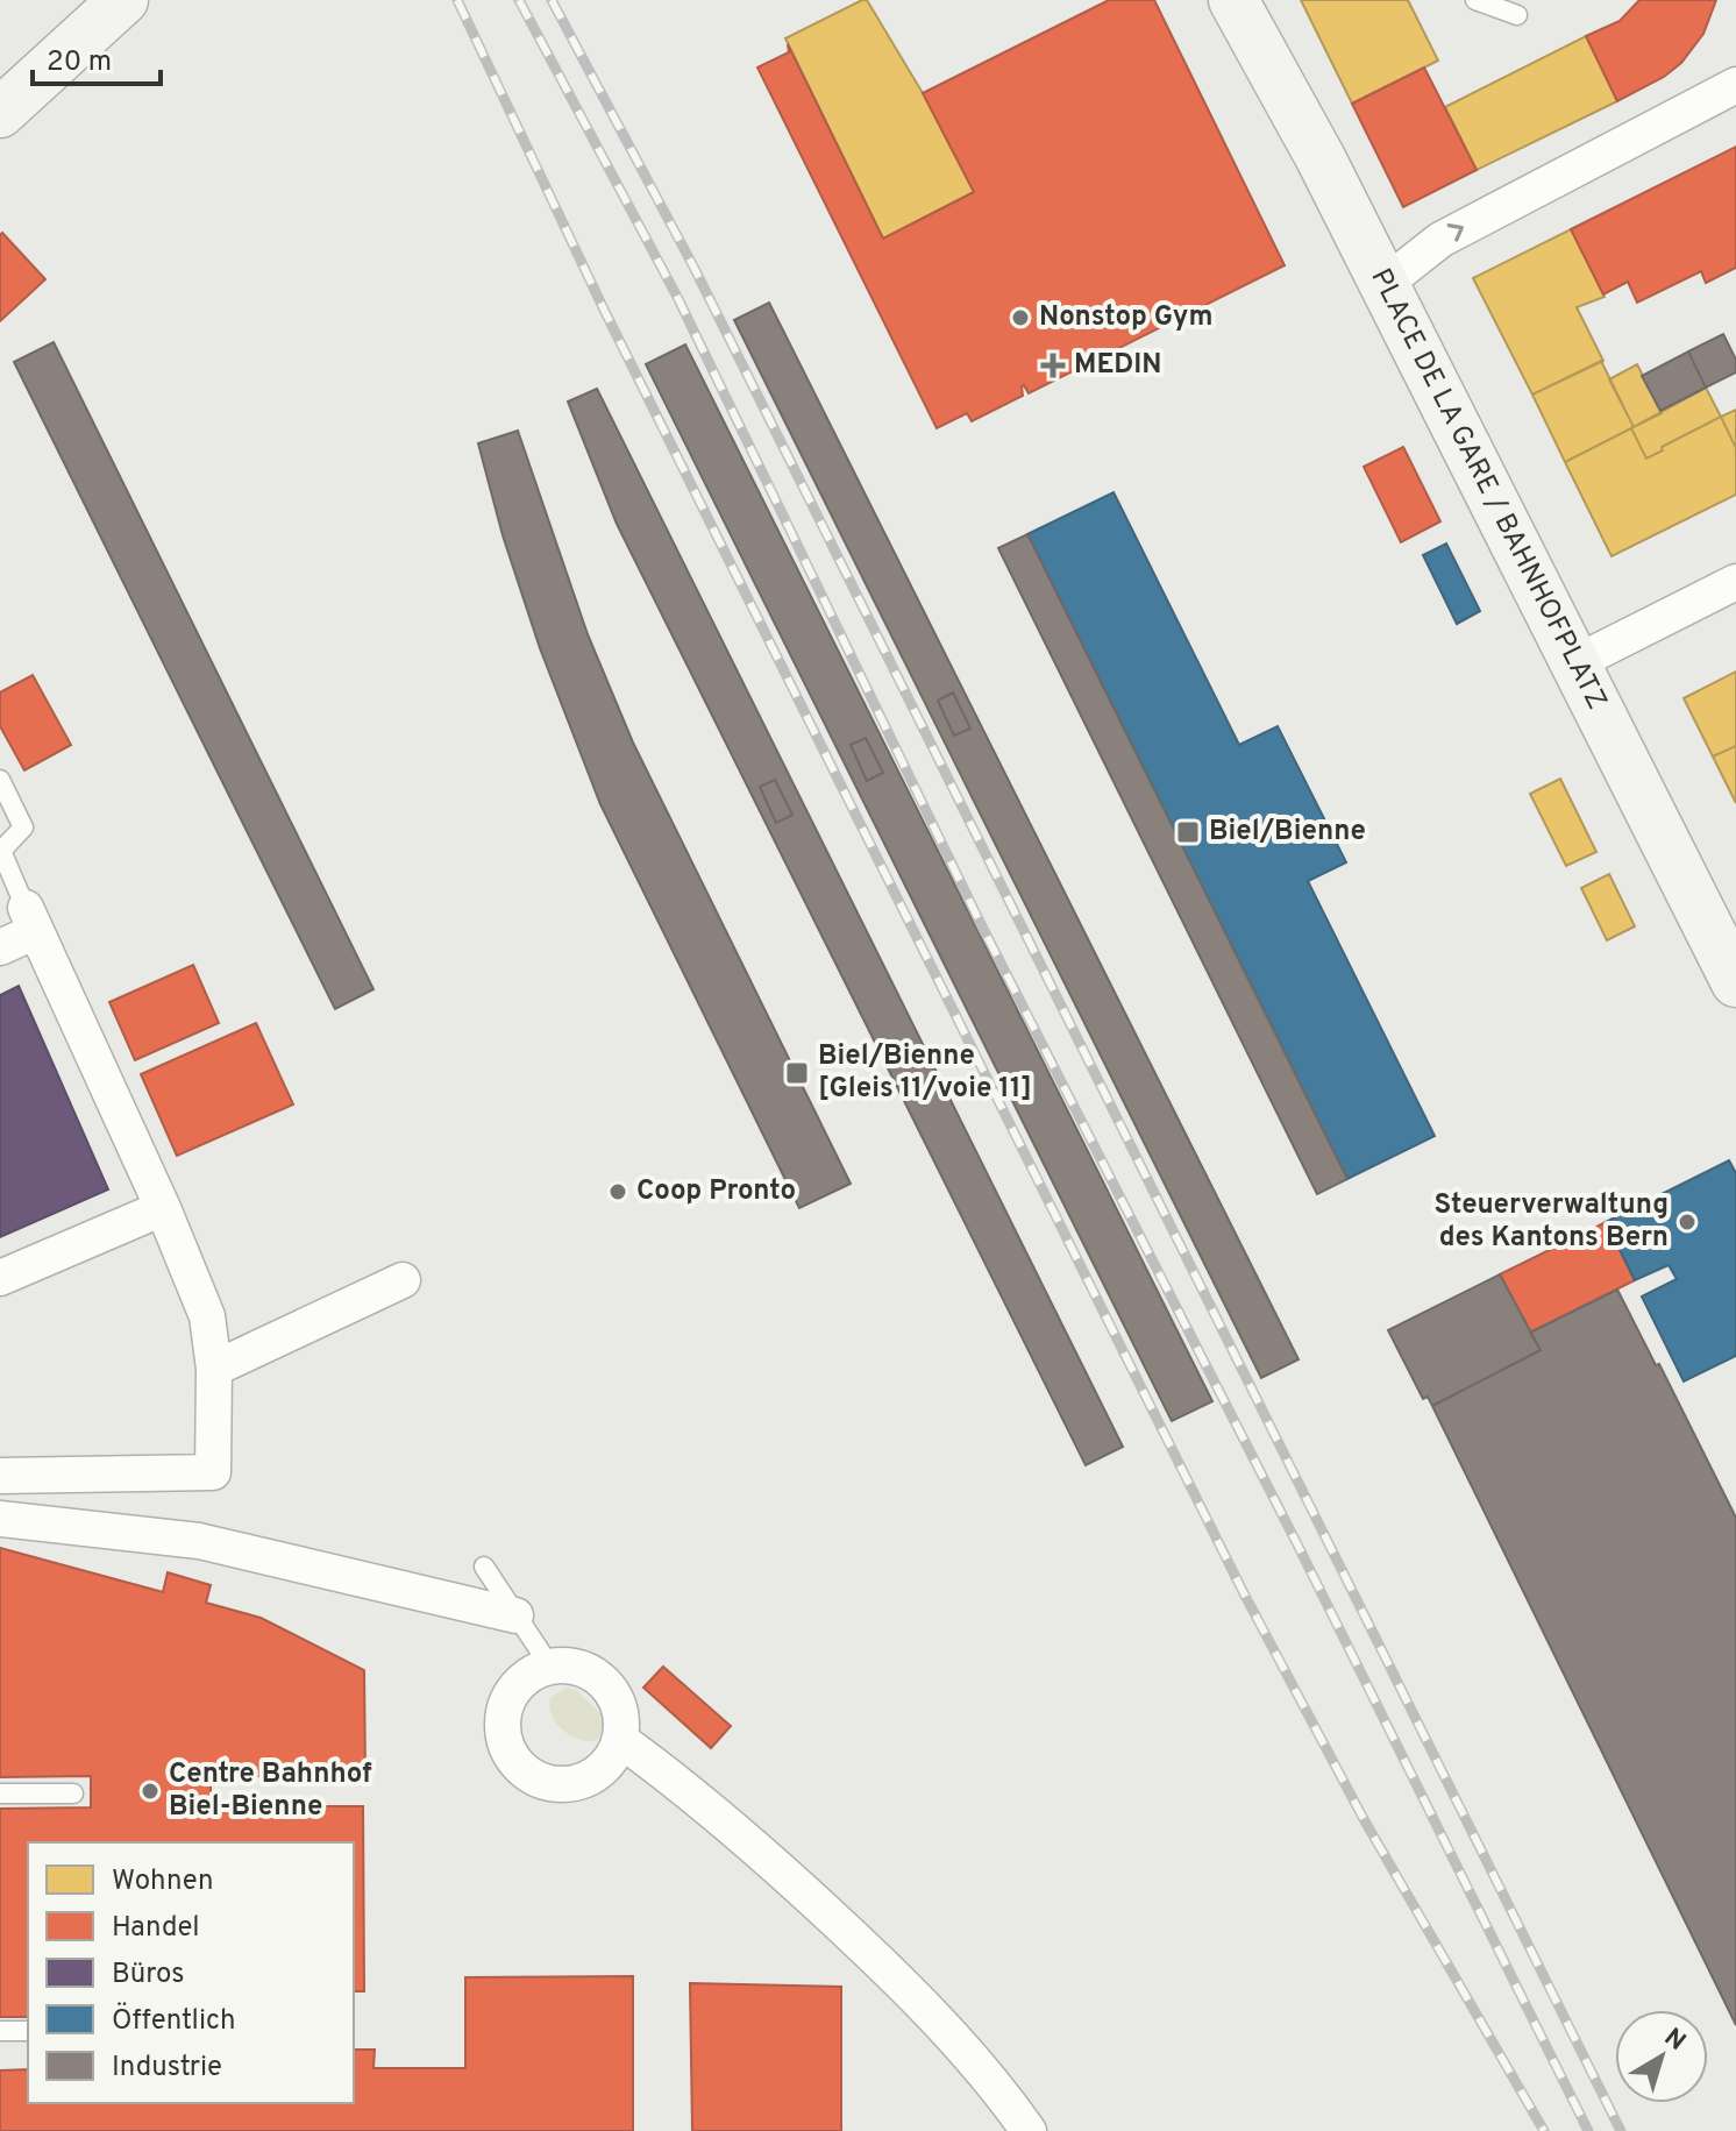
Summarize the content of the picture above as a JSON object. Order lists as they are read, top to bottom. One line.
{"streets":{"street":["PLACE DE LA GARE / BAHNHOFPLATZ"]},"places":{"other":["Nonstop Gym","Coop Pronto","Steuerverwaltung des Kantons Bern","Centre Bahnhof Biel-Bienne"],"health":["MEDIN"],"transit":["Biel/Bienne","Biel/Bienne [Gleis 11/voie 11]"]},"legend":["Wohnen","Handel","Büros","Öffentlich","Industrie"],"scale_bar":"20 m","north":"top right"}
